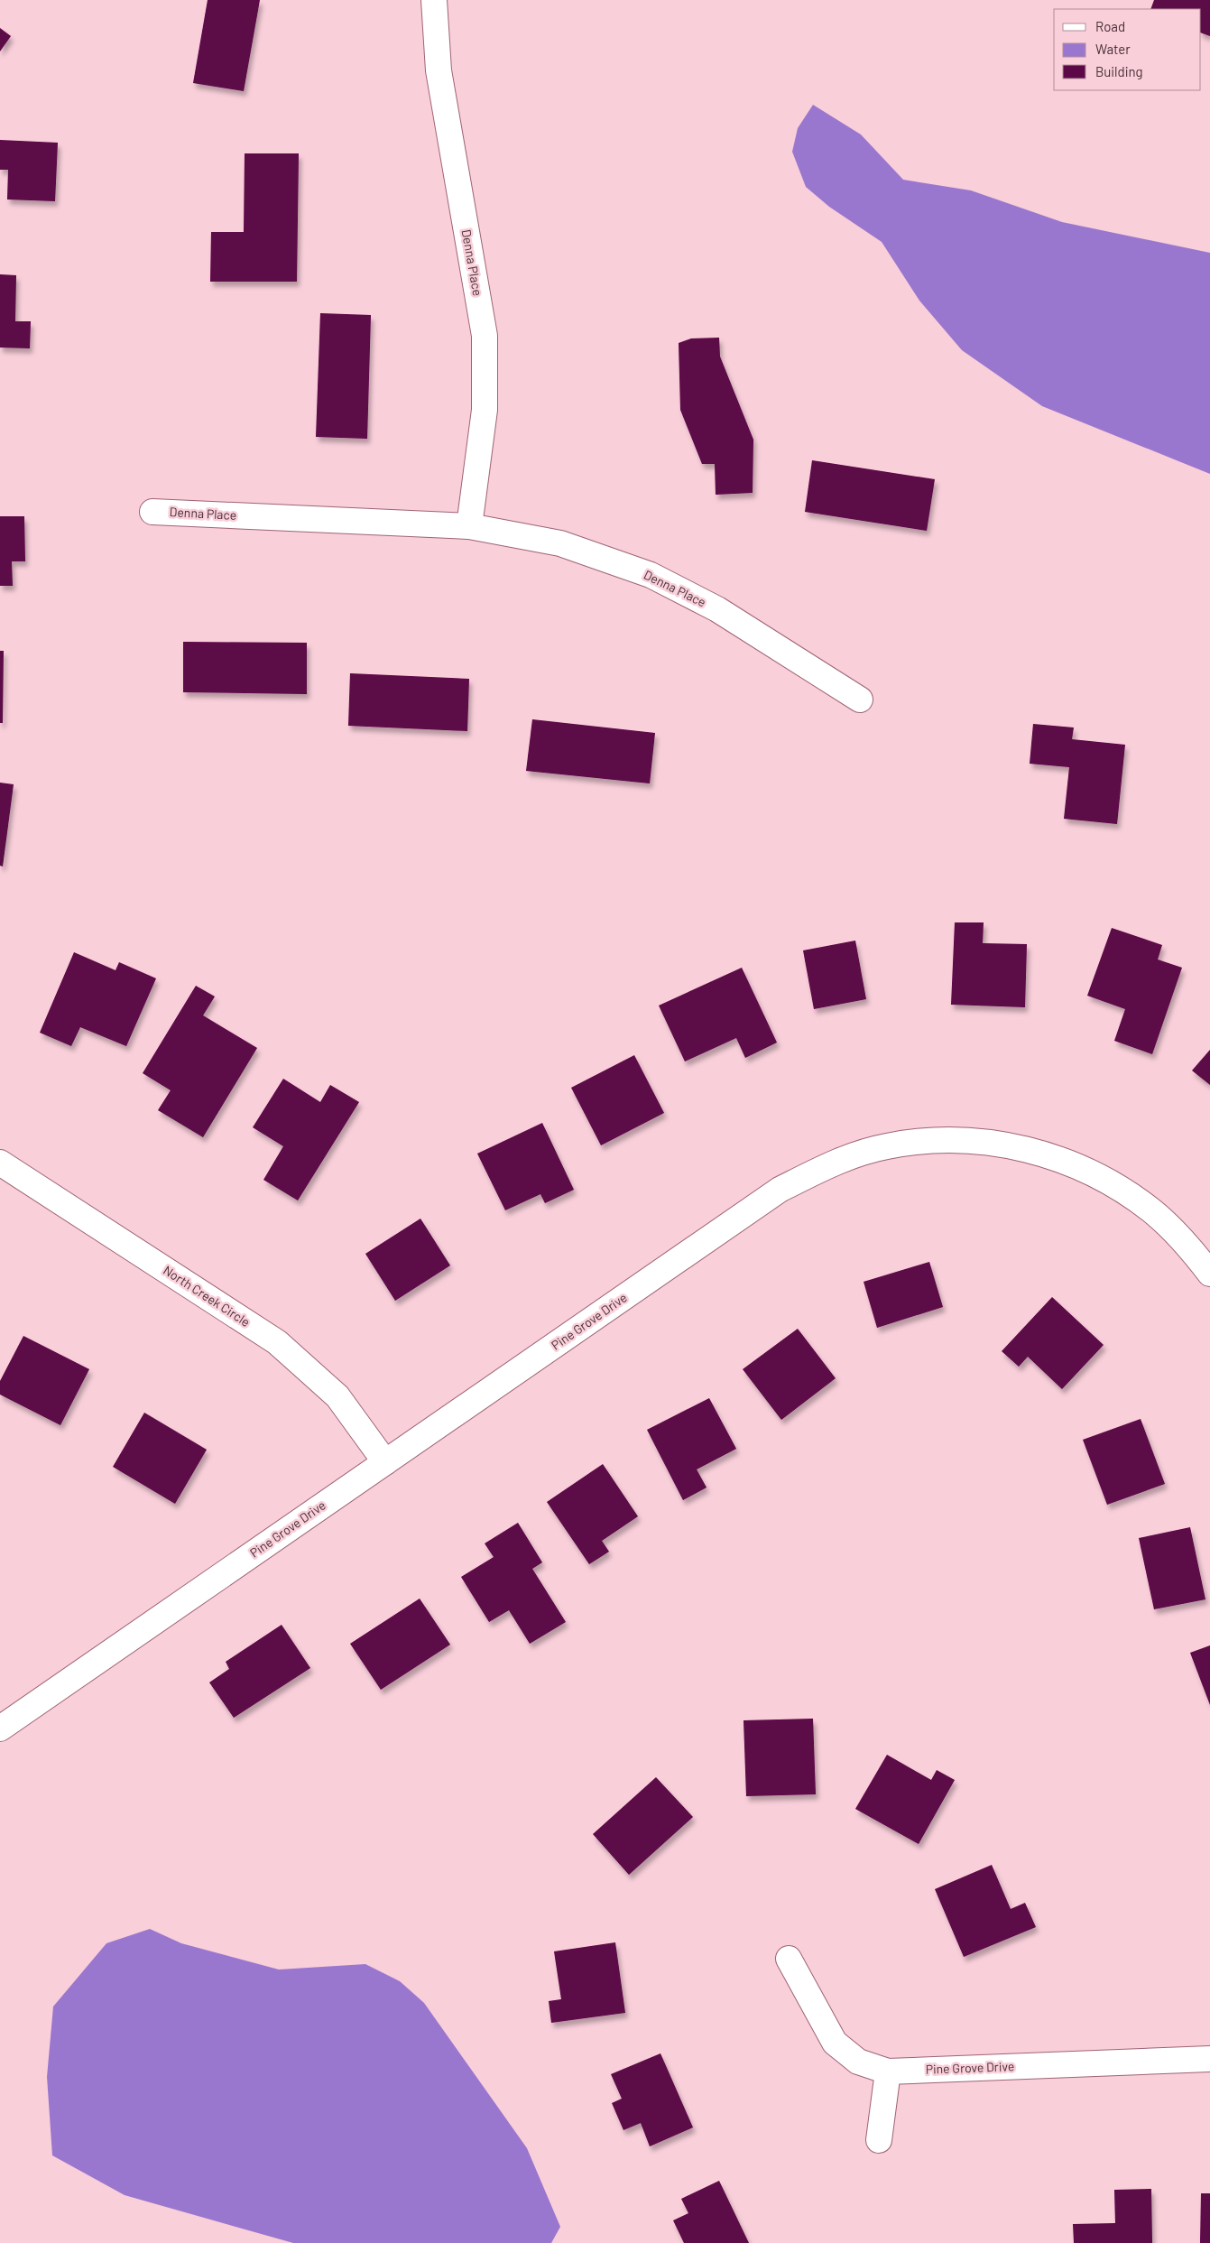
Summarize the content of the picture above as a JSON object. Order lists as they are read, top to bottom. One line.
{"streets":{"street":["Denna Place","North Creek Circle","Pine Grove Drive"]},"crossings":[["North Creek Circle","Pine Grove Drive"]],"legend":["Road","Water","Building"]}
